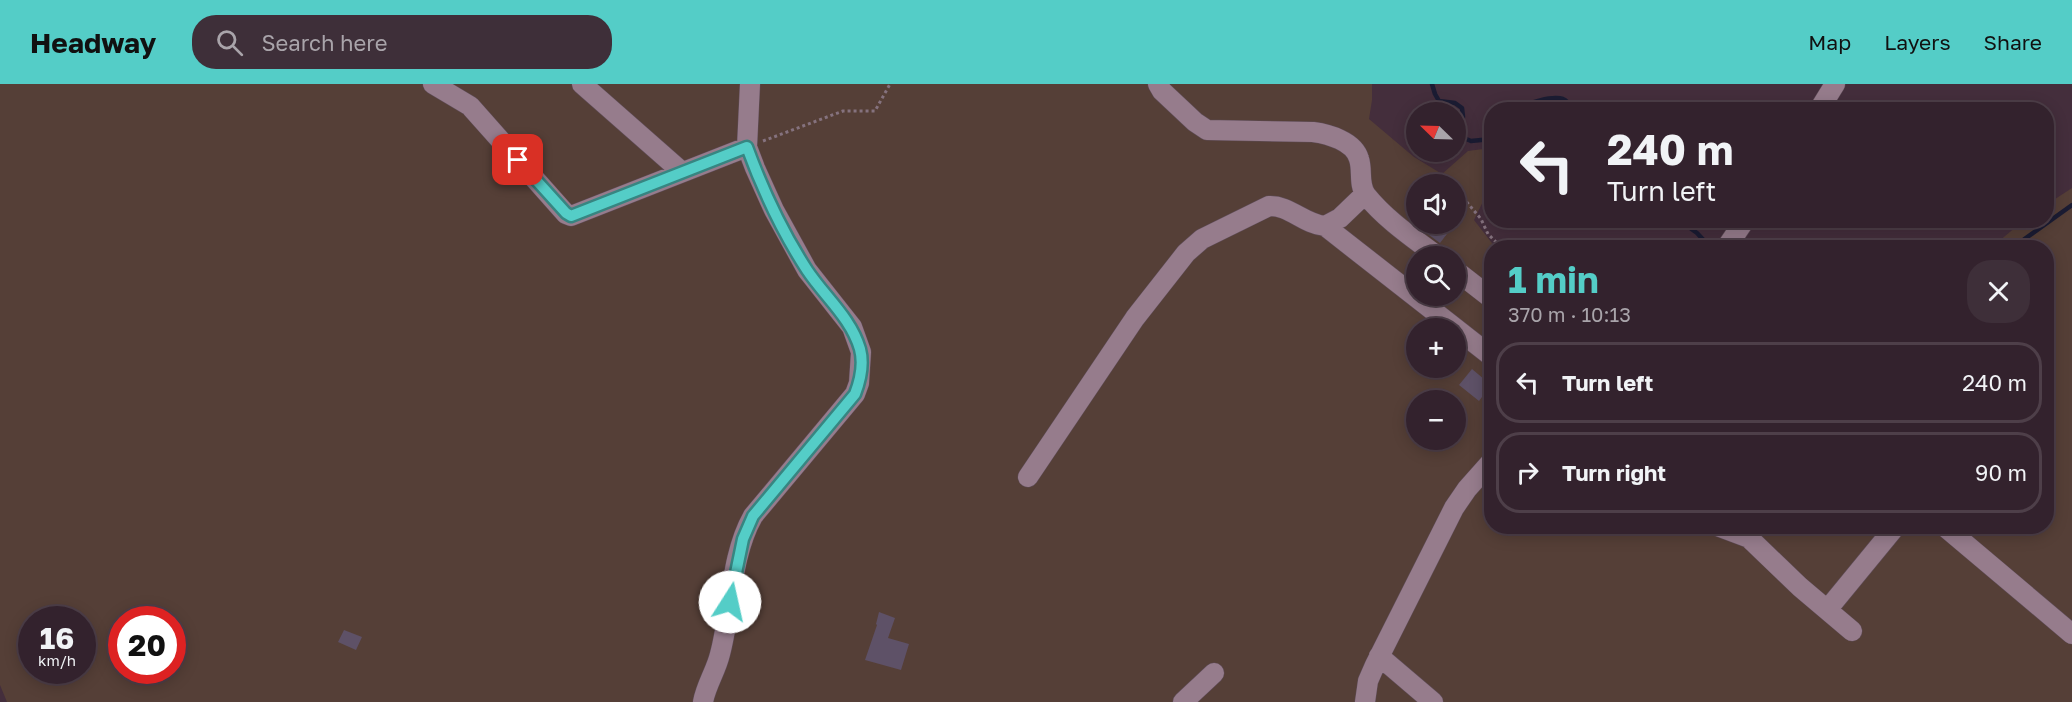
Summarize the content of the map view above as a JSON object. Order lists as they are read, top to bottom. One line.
{"north":"top left","page":{"header":"Headway","search":"Search here","nav":["Map","Layers","Share"],"map_buttons":["+","−"],"turn":["240 m","Turn left"],"heading":["1 min","370 m · 10:13"],"list":[{"name":"Turn left","value":"240 m"},{"name":"Turn right","value":"90 m"}],"speed":"16 km/h","limit":"20"}}
